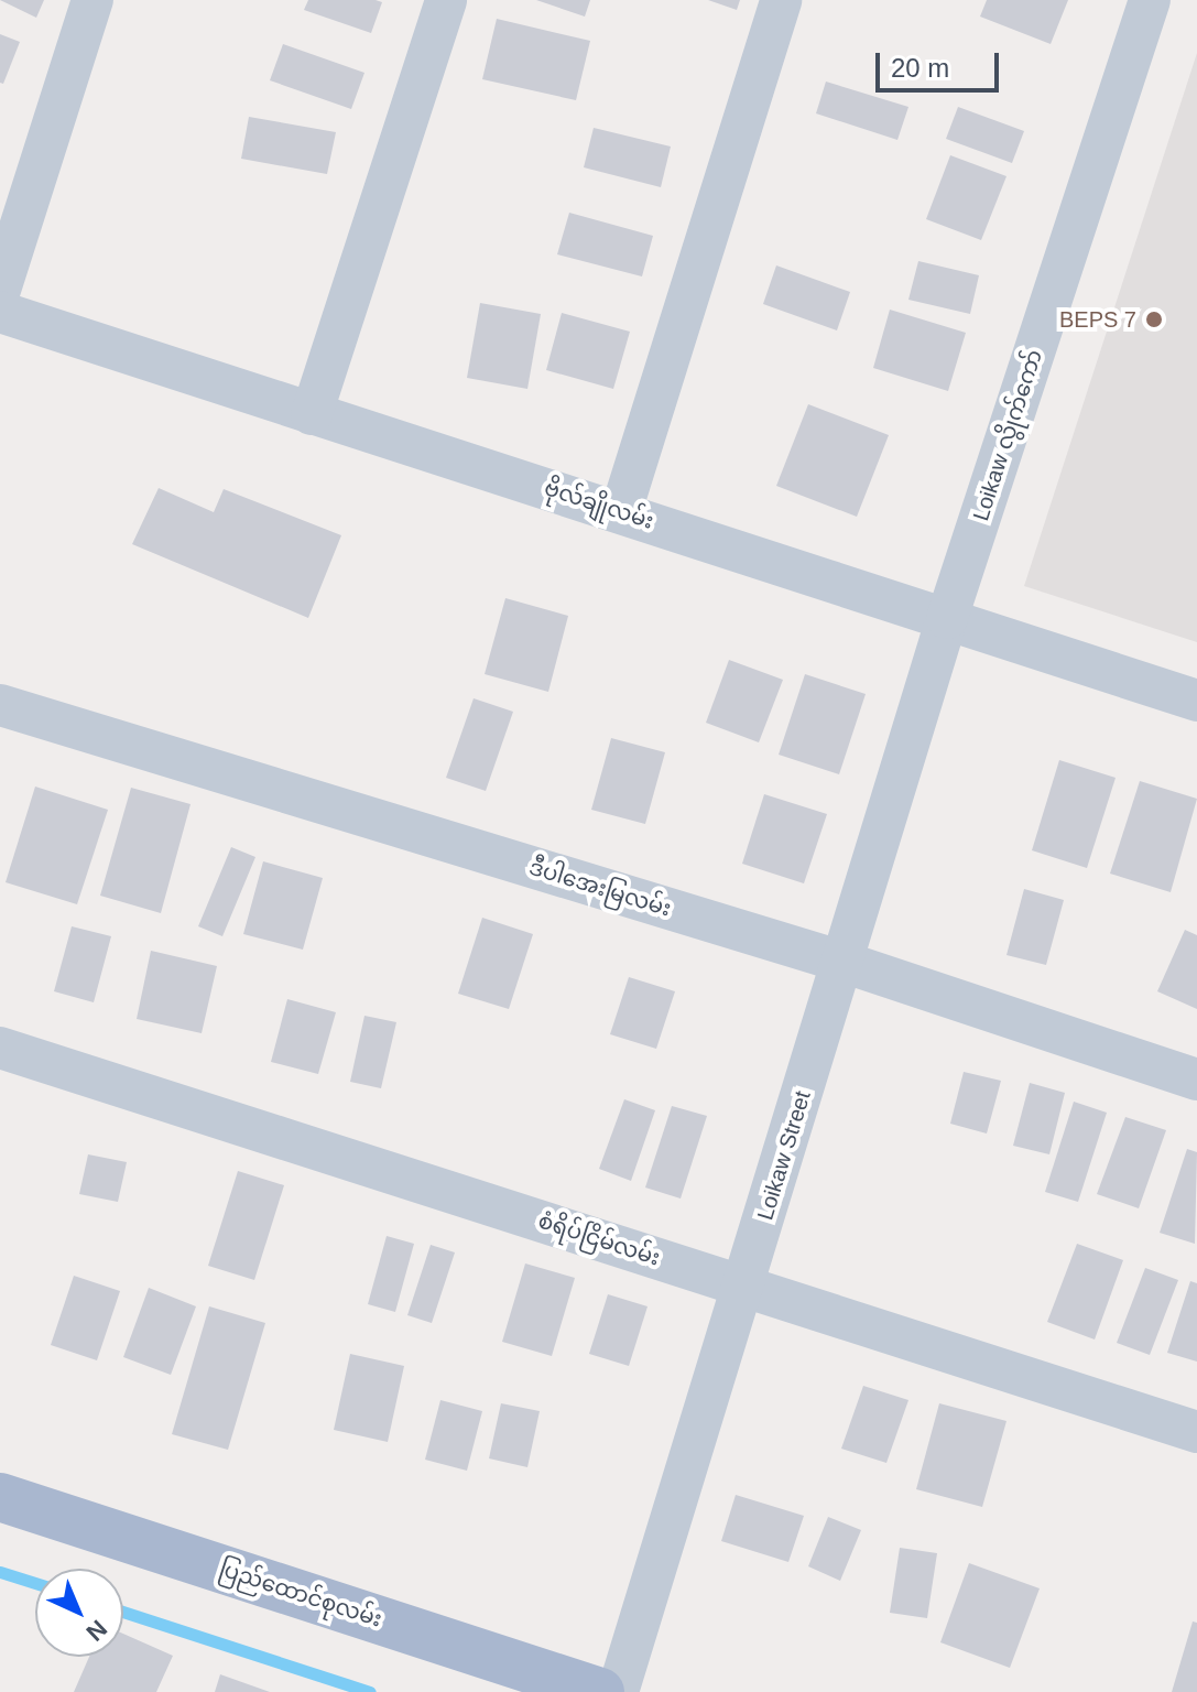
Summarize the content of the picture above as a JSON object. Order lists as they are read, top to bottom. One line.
{"streets":{"main road":["ပြည်ထောင်စုလမ်း"],"street":["Loikaw လွိုက်ကော်","ဗိုလ်ချိုလမ်း","ဒီပါအေးမြလမ်း","Loikaw Street","စံရိပ်ငြိမ်လမ်း"]},"crossings":[["Loikaw လွိုက်ကော်","ဗိုလ်ချိုလမ်း"],["Loikaw လွိုက်ကော်","Loikaw Street"],["ဗိုလ်ချိုလမ်း","Loikaw Street"],["ဒီပါအေးမြလမ်း","Loikaw Street"],["Loikaw Street","စံရိပ်ငြိမ်လမ်း"]],"places":["BEPS 7"],"scale_bar":"20 m","north":"bottom right"}
